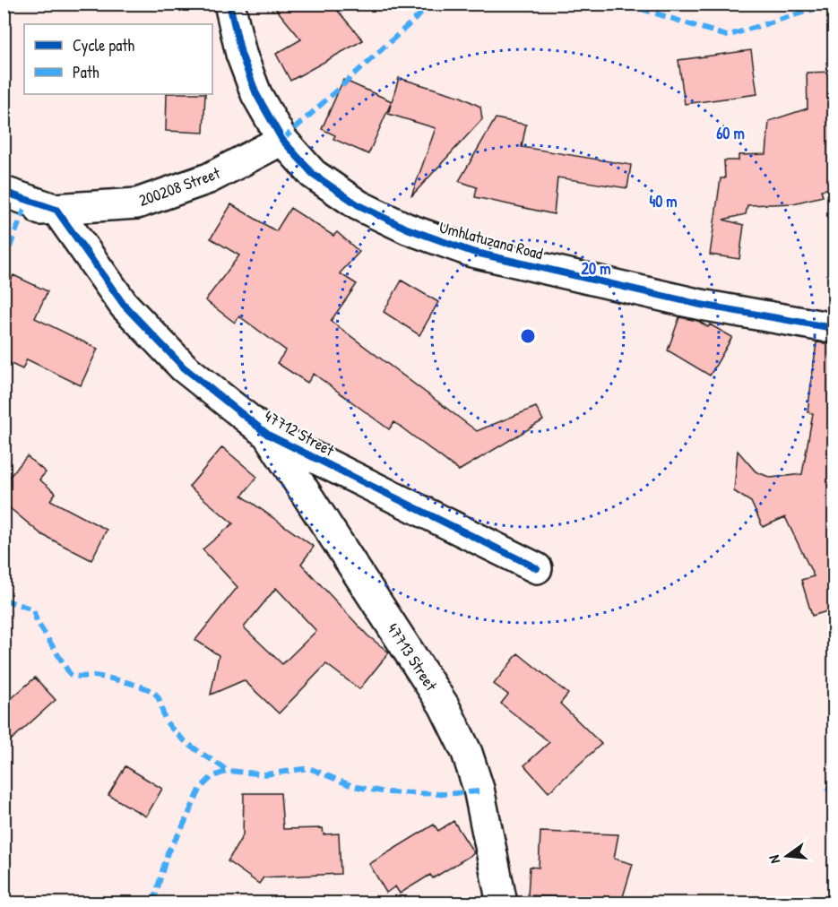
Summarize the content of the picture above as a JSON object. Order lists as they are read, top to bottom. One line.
{"streets":{"street":["200208 Street","Umhlatuzana Road","47712 Street","47713 Street"]},"crossings":[["200208 Street","Umhlatuzana Road"],["200208 Street","47712 Street"],["47712 Street","47713 Street"]],"legend":["Cycle path","Path"],"north":"left","rings":["60 m","40 m","20 m"]}
